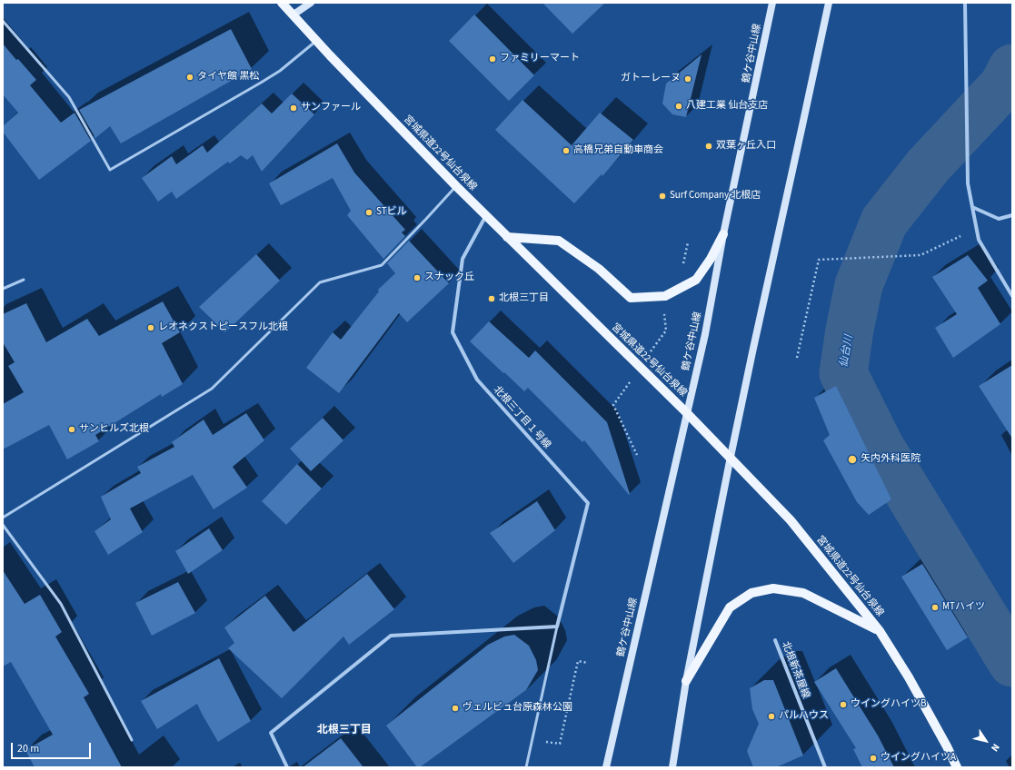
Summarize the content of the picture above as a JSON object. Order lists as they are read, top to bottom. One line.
{"streets":{"main road":["宮城県道22号仙台泉線"],"street":["鶴ケ谷中山線","北根三丁目１号線","北根新茶屋線"]},"crossings":[["鶴ケ谷中山線","宮城県道22号仙台泉線"],["宮城県道22号仙台泉線","北根三丁目１号線"]],"districts":["北根三丁目"],"water":["仙台川"],"places":["ファミリーマート","タイヤ館 黒松","ガトーレーヌ","八建工業 仙台支店","サンファール","双葉ヶ丘入口","高橋兄弟自動車商会","Surf Company 北根店","STビル","スナック丘","北根三丁目","レオネクストピースフル北根","サンヒルズ北根","矢内外科医院","MTハイツ","ウイングハイツB","ヴェルビュ台原森林公園","パルハウス","ウイングハイツA"],"scale_bar":"20 m","north":"bottom right"}
